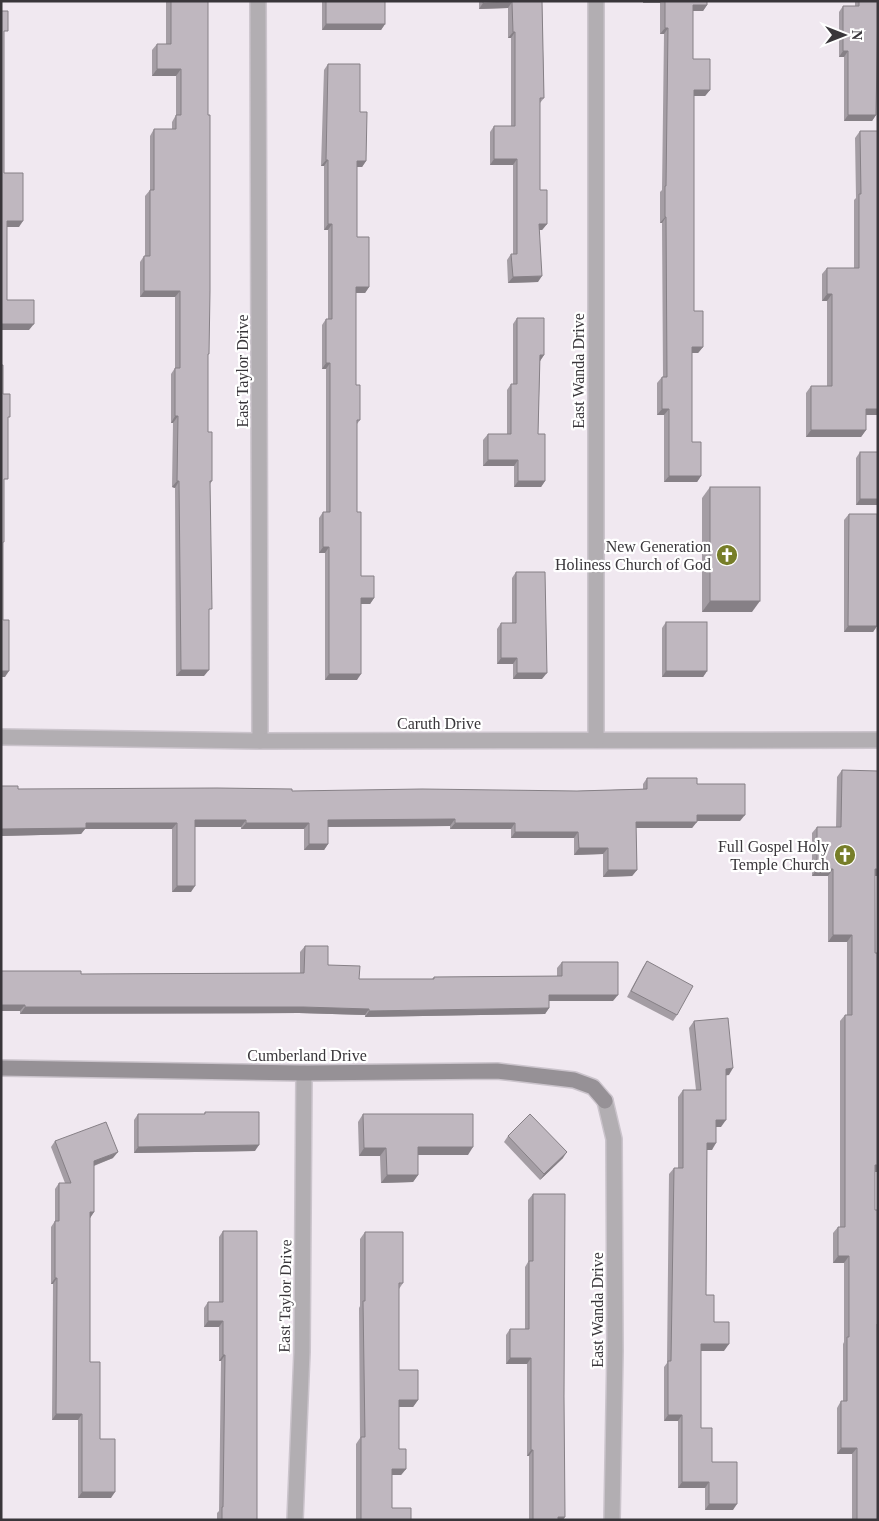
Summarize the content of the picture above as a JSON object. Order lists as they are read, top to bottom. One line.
{"streets":{"street":["East Taylor Drive","East Wanda Drive","Caruth Drive","Cumberland Drive"]},"crossings":[["East Taylor Drive","Caruth Drive"],["East Taylor Drive","Cumberland Drive"],["East Wanda Drive","Caruth Drive"],["East Wanda Drive","Cumberland Drive"]],"places":{"church":["New Generation Holiness Church of God","Full Gospel Holy Temple Church"]},"north":"right"}
